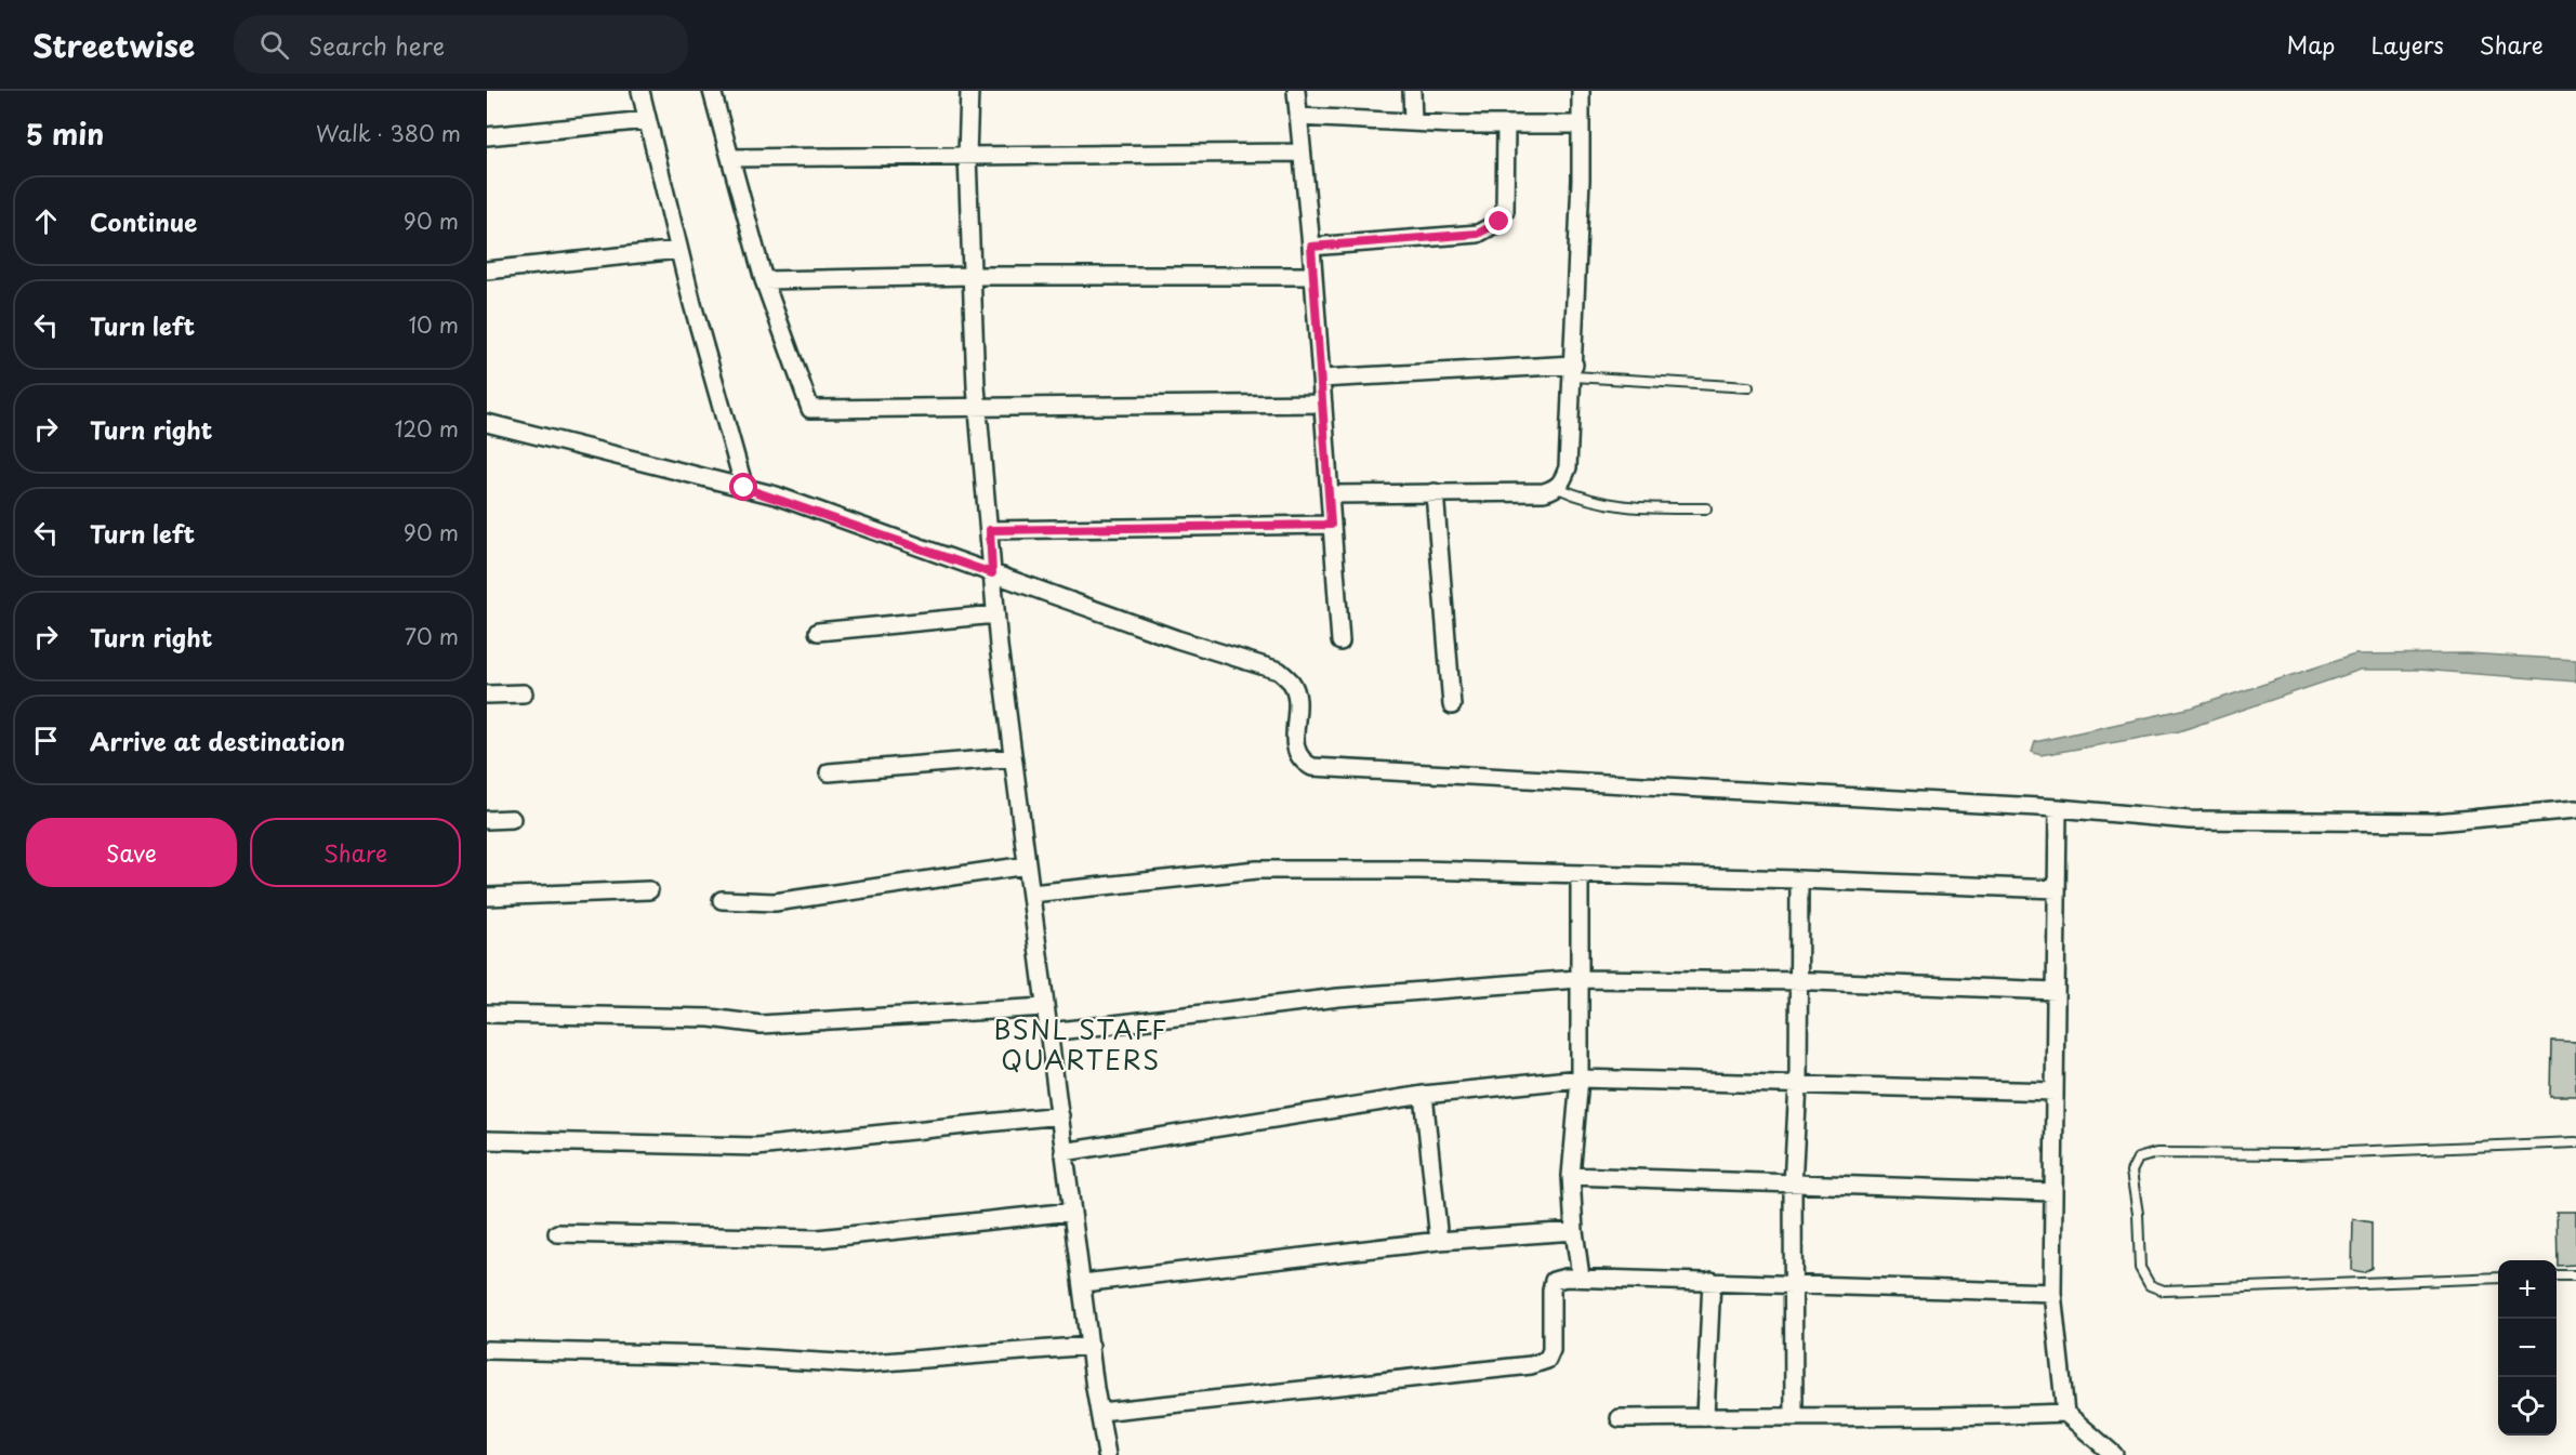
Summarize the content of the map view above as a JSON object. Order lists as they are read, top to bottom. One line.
{"districts":["BSNL STAFF QUARTERS"],"page":{"header":"Streetwise","search":"Search here","nav":["Map","Layers","Share"],"heading":["5 min","Walk · 380 m"],"list":[["Continue","90 m"],["Turn left","10 m"],["Turn right","120 m"],["Turn left","90 m"],["Turn right","70 m"],"Arrive at destination"],"buttons":["Save","Share"],"map_buttons":["+","−"]}}
